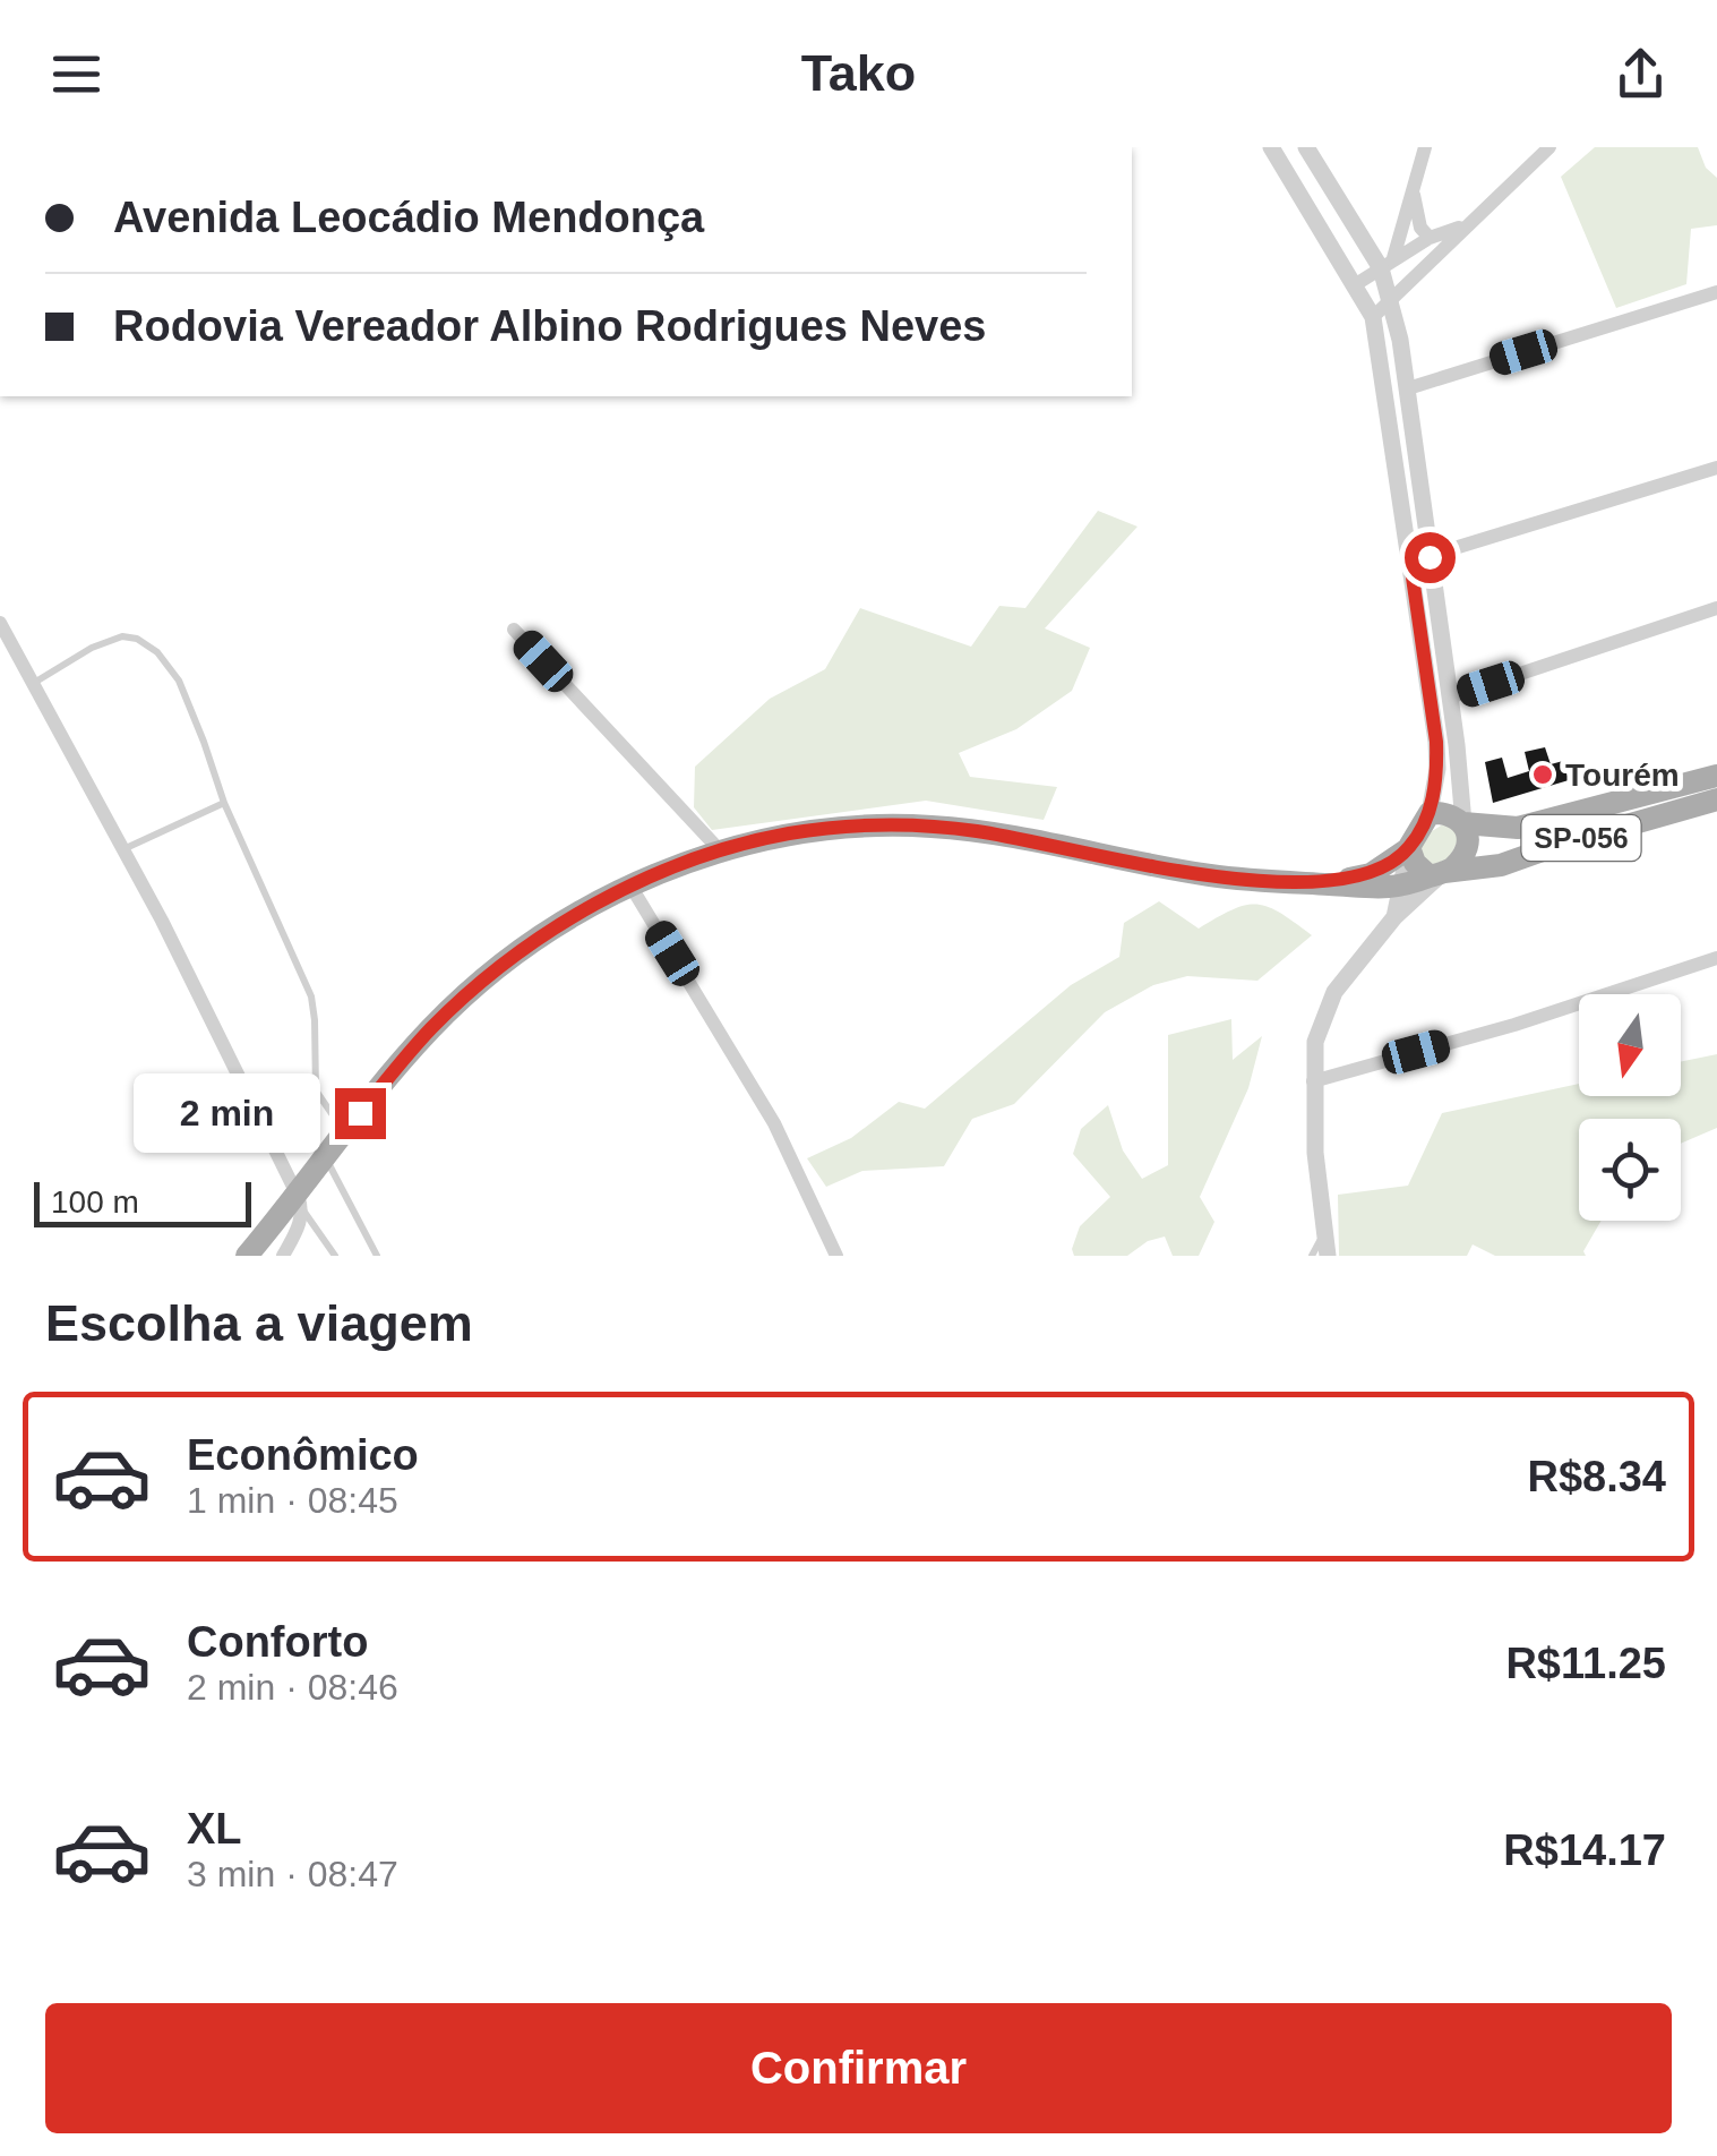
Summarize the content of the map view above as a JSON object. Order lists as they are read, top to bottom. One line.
{"streets":{"main road":["SP-056"]},"places":["Tourém"],"scale_bar":"100 m","north":"bottom","page":{"header":"Tako","banner":["Avenida Leocádio Mendonça","Rodovia Vereador Albino Rodrigues Neves"],"bubble":"2 min","scale":"100 m","heading":"Escolha a viagem","list":[{"name":"Econômico","note":"1 min · 08:45","value":"R$8.34"},{"name":"Conforto","note":"2 min · 08:46","value":"R$11.25"},{"name":"XL","note":"3 min · 08:47","value":"R$14.17"}],"buttons":"Confirmar"}}
